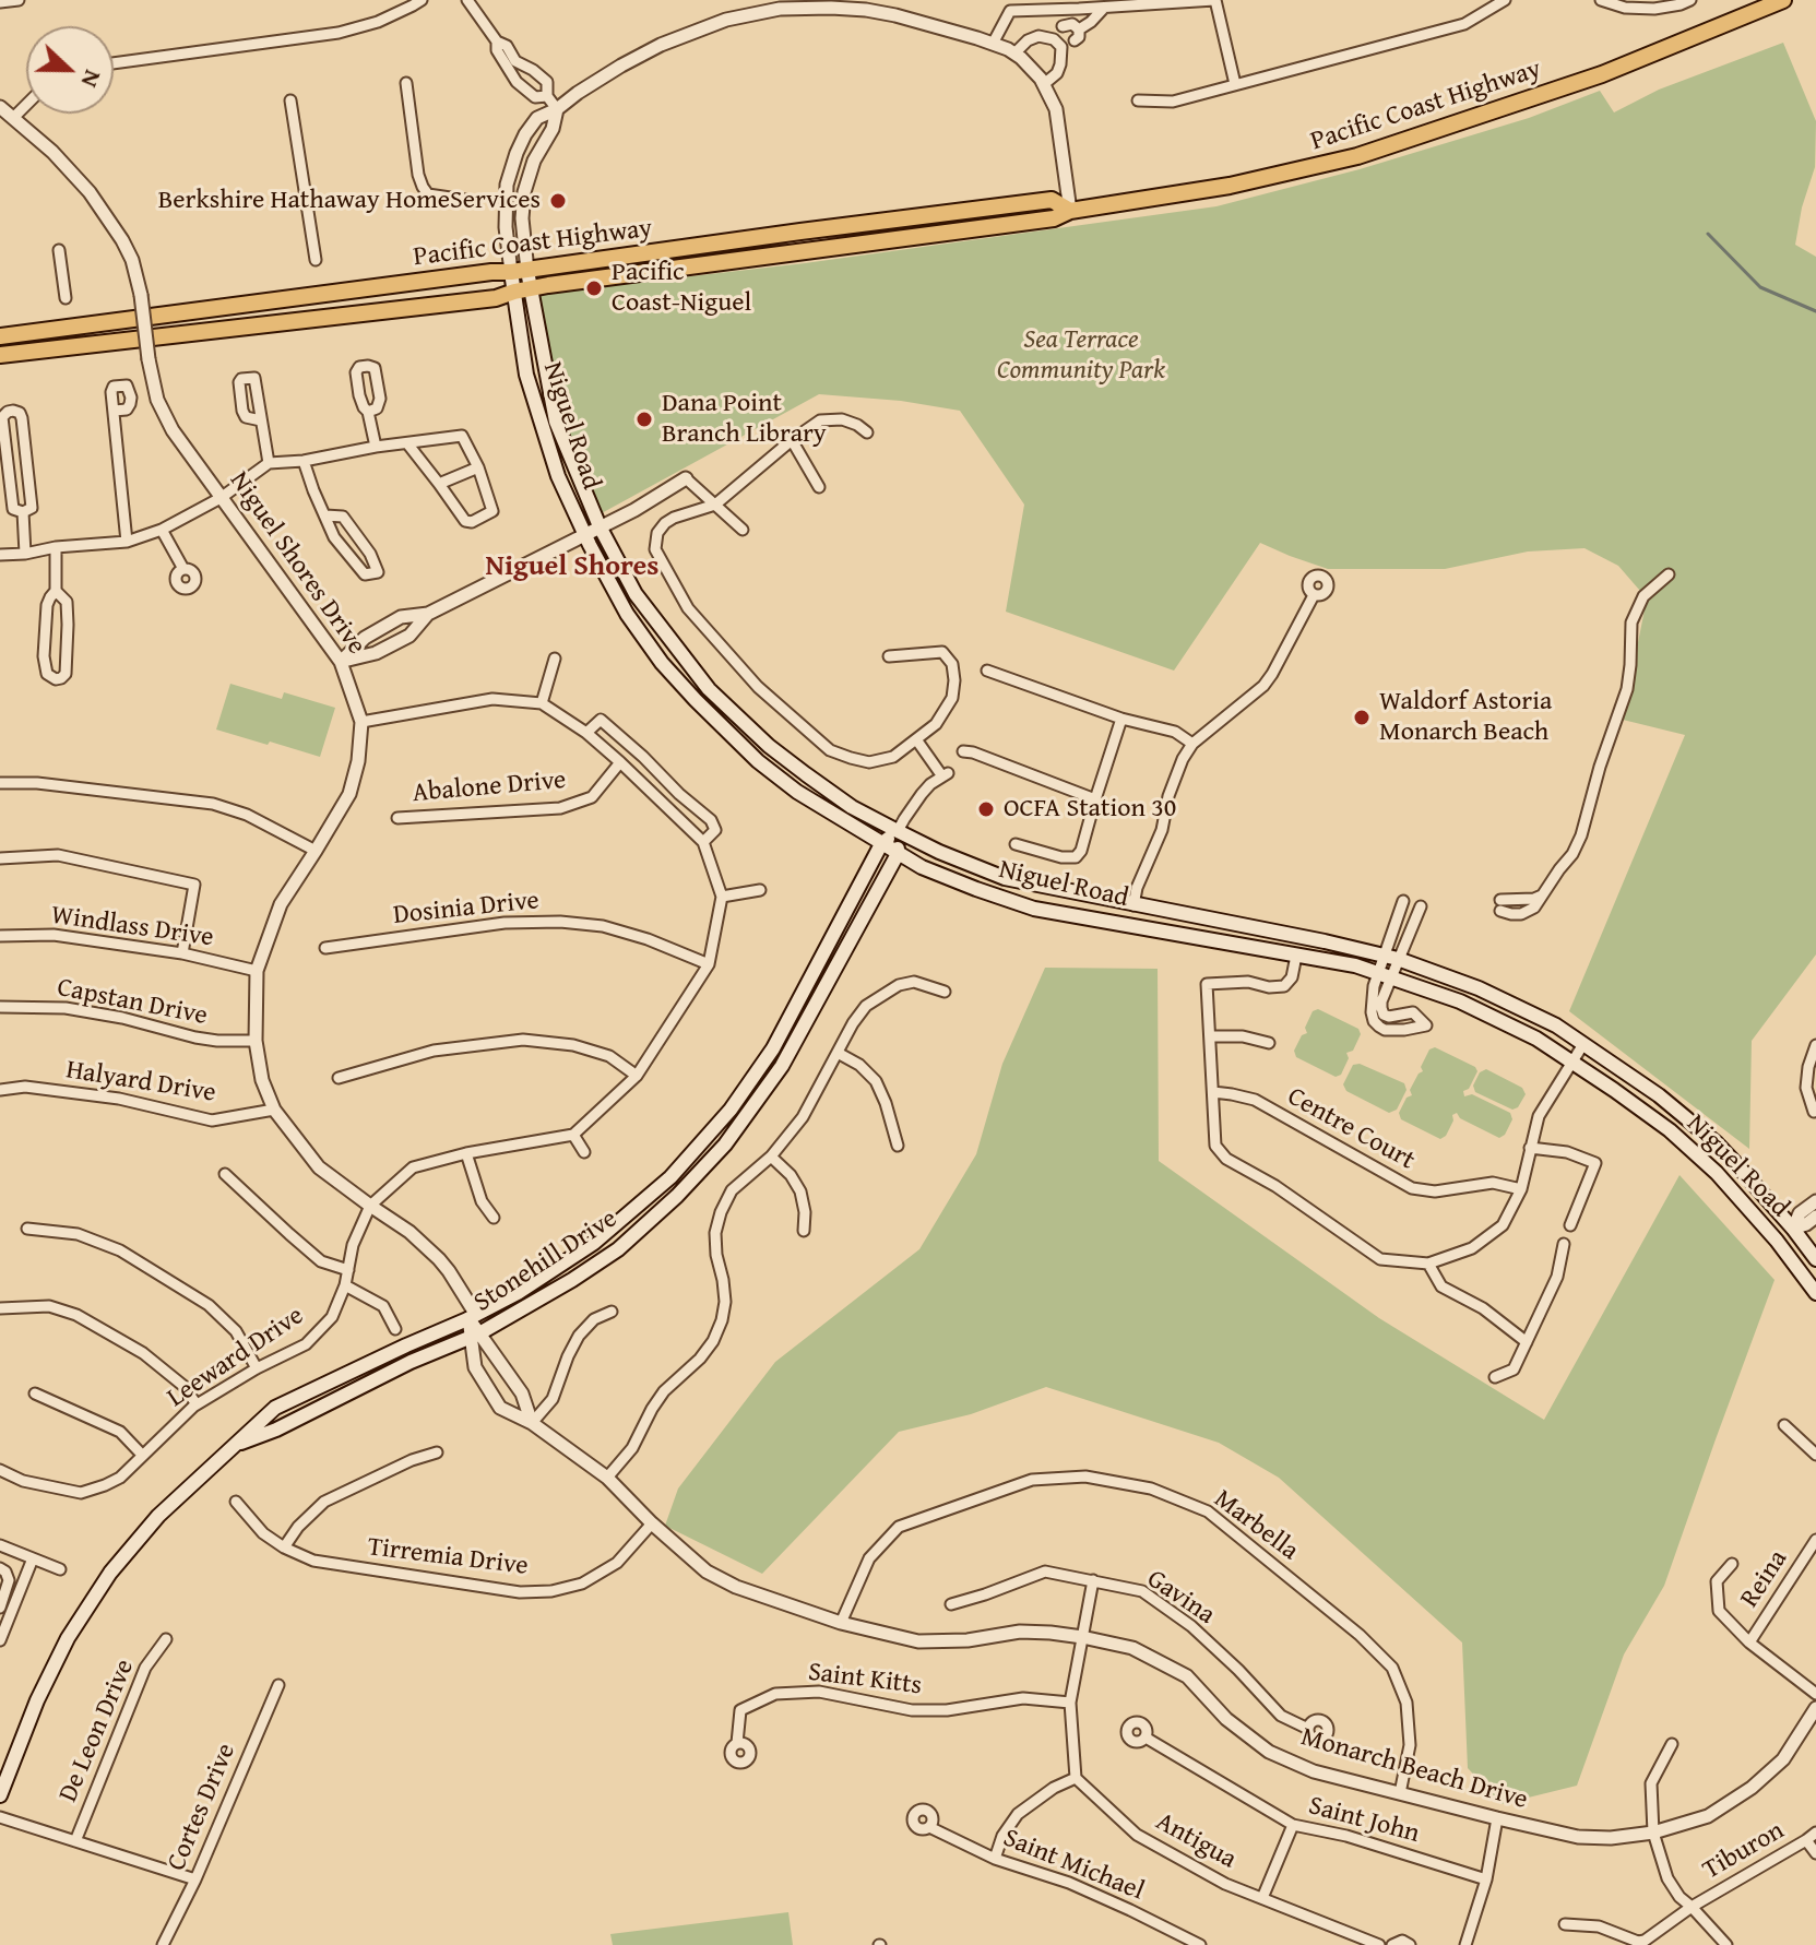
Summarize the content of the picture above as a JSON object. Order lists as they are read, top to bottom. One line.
{"streets":{"highway":["Pacific Coast Highway"],"main road":["Niguel Road","Stonehill Drive"],"street":["Niguel Shores Drive","Abalone Drive","Dosinia Drive","Windlass Drive","Capstan Drive","Halyard Drive","Centre Court","Leeward Drive","Marbella","Tirremia Drive","Reina","Gavina","Saint Kitts","De Leon Drive","Monarch Beach Drive","Cortes Drive","Saint John","Antigua","Tiburon","Saint Michael"]},"crossings":[["Pacific Coast Highway","Niguel Road"],["Niguel Road","Stonehill Drive"],["Niguel Shores Drive","Windlass Drive"],["Niguel Shores Drive","Capstan Drive"],["Niguel Shores Drive","Halyard Drive"],["Niguel Shores Drive","Stonehill Drive"],["Niguel Shores Drive","Leeward Drive"],["Niguel Shores Drive","Monarch Beach Drive"],["Stonehill Drive","Monarch Beach Drive"],["Marbella","Monarch Beach Drive"],["Tirremia Drive","Monarch Beach Drive"]],"districts":["Niguel Shores"],"parks":["Sea Terrace Community Park"],"places":["Berkshire Hathaway HomeServices","Pacific Coast-Niguel","Dana Point Branch Library","Waldorf Astoria Monarch Beach","OCFA Station 30"],"north":"right"}
